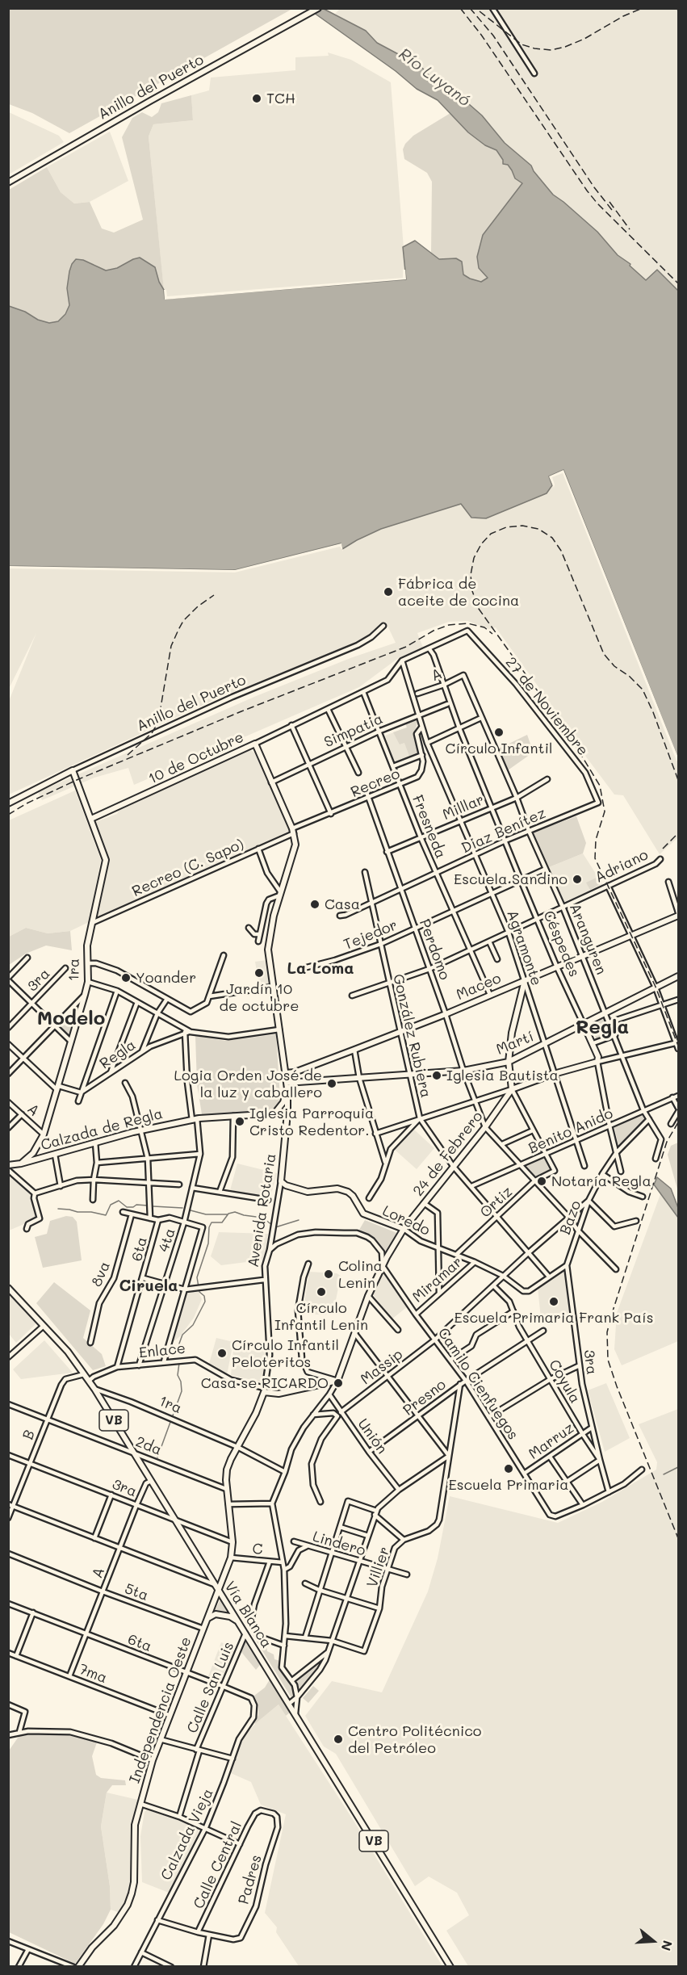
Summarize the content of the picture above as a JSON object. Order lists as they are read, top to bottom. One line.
{"streets":{"main road":["Anillo del Puerto","10 de Octubre","Céspedes","1ra","Maceo","Martí","Calzada de Regla","24 de Febrero","Avenida Rotaria","Loredo","Enlace","VB","Vía Blanca","Independencia Oeste"],"street":["A","27 de Noviembre","Simpatia","Recreo","Milllar","Fresneda","Díaz Benítez","Adriano","Recreo (C. Sapo)","Tejedor","Aranguren","Agramonte","Perdomo","3ra","González Rubiera","Regla","Benito Anido","Ortiz","Bazo","4ta","6ta","8va","Miramar","Massip","Coyula","Camilo Cienfuegos","Presno","B","Unión","Marruz","2da","Lindero","C","Villier","5ta","7ma","Calle San Luis","Calzada Vieja","Calle Central","Padres"]},"crossings":[["Anillo del Puerto","1ra"],["A","Aranguren"],["A","Céspedes"],["A","1ra"],["A","3ra"],["A","6ta"],["A","5ta"],["A","Vía Blanca"],["A","7ma"],["27 de Noviembre","Díaz Benítez"],["27 de Noviembre","Céspedes"],["Simpatia","10 de Octubre"],["Simpatia","Fresneda"],["Simpatia","Agramonte"],["10 de Octubre","Recreo"],["10 de Octubre","Recreo (C. Sapo)"],["10 de Octubre","1ra"],["10 de Octubre","Maceo"],["10 de Octubre","Martí"],["10 de Octubre","Avenida Rotaria"],["Recreo","Fresneda"],["Recreo","Recreo (C. Sapo)"],["Recreo","Agramonte"],["Recreo","Perdomo"],["Milllar","Fresneda"],["Milllar","Aranguren"],["Milllar","Céspedes"],["Milllar","Agramonte"],["Milllar","Perdomo"],["Fresneda","Díaz Benítez"],["Fresneda","Adriano"],["Fresneda","Tejedor"],["Fresneda","Maceo"],["Díaz Benítez","Aranguren"],["Díaz Benítez","Céspedes"],["Díaz Benítez","Agramonte"],["Díaz Benítez","Perdomo"],["Díaz Benítez","González Rubiera"],["Adriano","Aranguren"],["Adriano","Céspedes"],["Adriano","Agramonte"],["Adriano","Perdomo"],["Adriano","González Rubiera"],["Recreo (C. Sapo)","1ra"],["Tejedor","Aranguren"],["Tejedor","Céspedes"],["Tejedor","Agramonte"],["Tejedor","Perdomo"],["Tejedor","González Rubiera"],["Aranguren","Maceo"],["Aranguren","Martí"],["Aranguren","Benito Anido"],["Aranguren","Bazo"],["Céspedes","Maceo"],["Céspedes","Martí"],["Céspedes","Benito Anido"],["Céspedes","Bazo"],["Agramonte","Maceo"],["Agramonte","Martí"],["Agramonte","Benito Anido"],["Perdomo","Maceo"],["Perdomo","Martí"],["Perdomo","Benito Anido"],["Perdomo","24 de Febrero"],["Perdomo","Ortiz"],["Perdomo","Bazo"],["Perdomo","Massip"],["1ra","Calzada de Regla"],["1ra","Avenida Rotaria"],["1ra","Vía Blanca"],["3ra","Avenida Rotaria"],["3ra","Bazo"],["3ra","Coyula"],["3ra","B"],["3ra","Marruz"],["3ra","Vía Blanca"],["Maceo","González Rubiera"],["González Rubiera","Martí"],["González Rubiera","Benito Anido"],["González Rubiera","24 de Febrero"],["González Rubiera","Ortiz"],["González Rubiera","Loredo"],["González Rubiera","Massip"],["Martí","Avenida Rotaria"],["Regla","4ta"],["Calzada de Regla","Avenida Rotaria"],["Calzada de Regla","4ta"],["Benito Anido","Ortiz"],["24 de Febrero","Loredo"],["24 de Febrero","Enlace"],["24 de Febrero","Camilo Cienfuegos"],["Ortiz","Loredo"],["Avenida Rotaria","Loredo"],["Avenida Rotaria","Enlace"],["Avenida Rotaria","2da"],["Avenida Rotaria","C"],["Avenida Rotaria","Vía Blanca"],["Avenida Rotaria","Independencia Oeste"],["Bazo","Massip"],["Loredo","Miramar"],["Loredo","Massip"],["4ta","Enlace"],["6ta","Enlace"],["6ta","Calle San Luis"],["6ta","Independencia Oeste"],["6ta","Calzada Vieja"],["Miramar","Camilo Cienfuegos"],["Enlace","Vía Blanca"],["Massip","Coyula"],["Massip","Camilo Cienfuegos"],["Massip","Unión"],["Coyula","Presno"],["Coyula","Marruz"],["Camilo Cienfuegos","Presno"],["Camilo Cienfuegos","Marruz"],["Presno","Unión"],["B","2da"],["B","Vía Blanca"],["2da","Vía Blanca"],["Lindero","Villier"],["5ta","Independencia Oeste"],["Vía Blanca","Calle San Luis"],["Vía Blanca","Independencia Oeste"],["7ma","Independencia Oeste"],["Calzada Vieja","Padres"],["Calle Central","Padres"]],"districts":["La Loma","Modelo","Regla","Ciruela"],"water":["Río Luyanó"],"places":["TCH","Fábrica de aceite de cocina","Círculo Infantil","Escuela Sandino","Casa","Jardín 10 de octubre","Yoander","Iglesia Bautista","Logia Orden José de la luz y caballero","Iglesia Parroquia Cristo Redentor.","Notaría Regla","Colina Lenin","Círculo Infantil Lenin","Escuela Primaria Frank País","Círculo Infantil Peloteritos","Casa se RICARDO","Escuela Primaria","Centro Politécnico del Petróleo"],"north":"right"}
